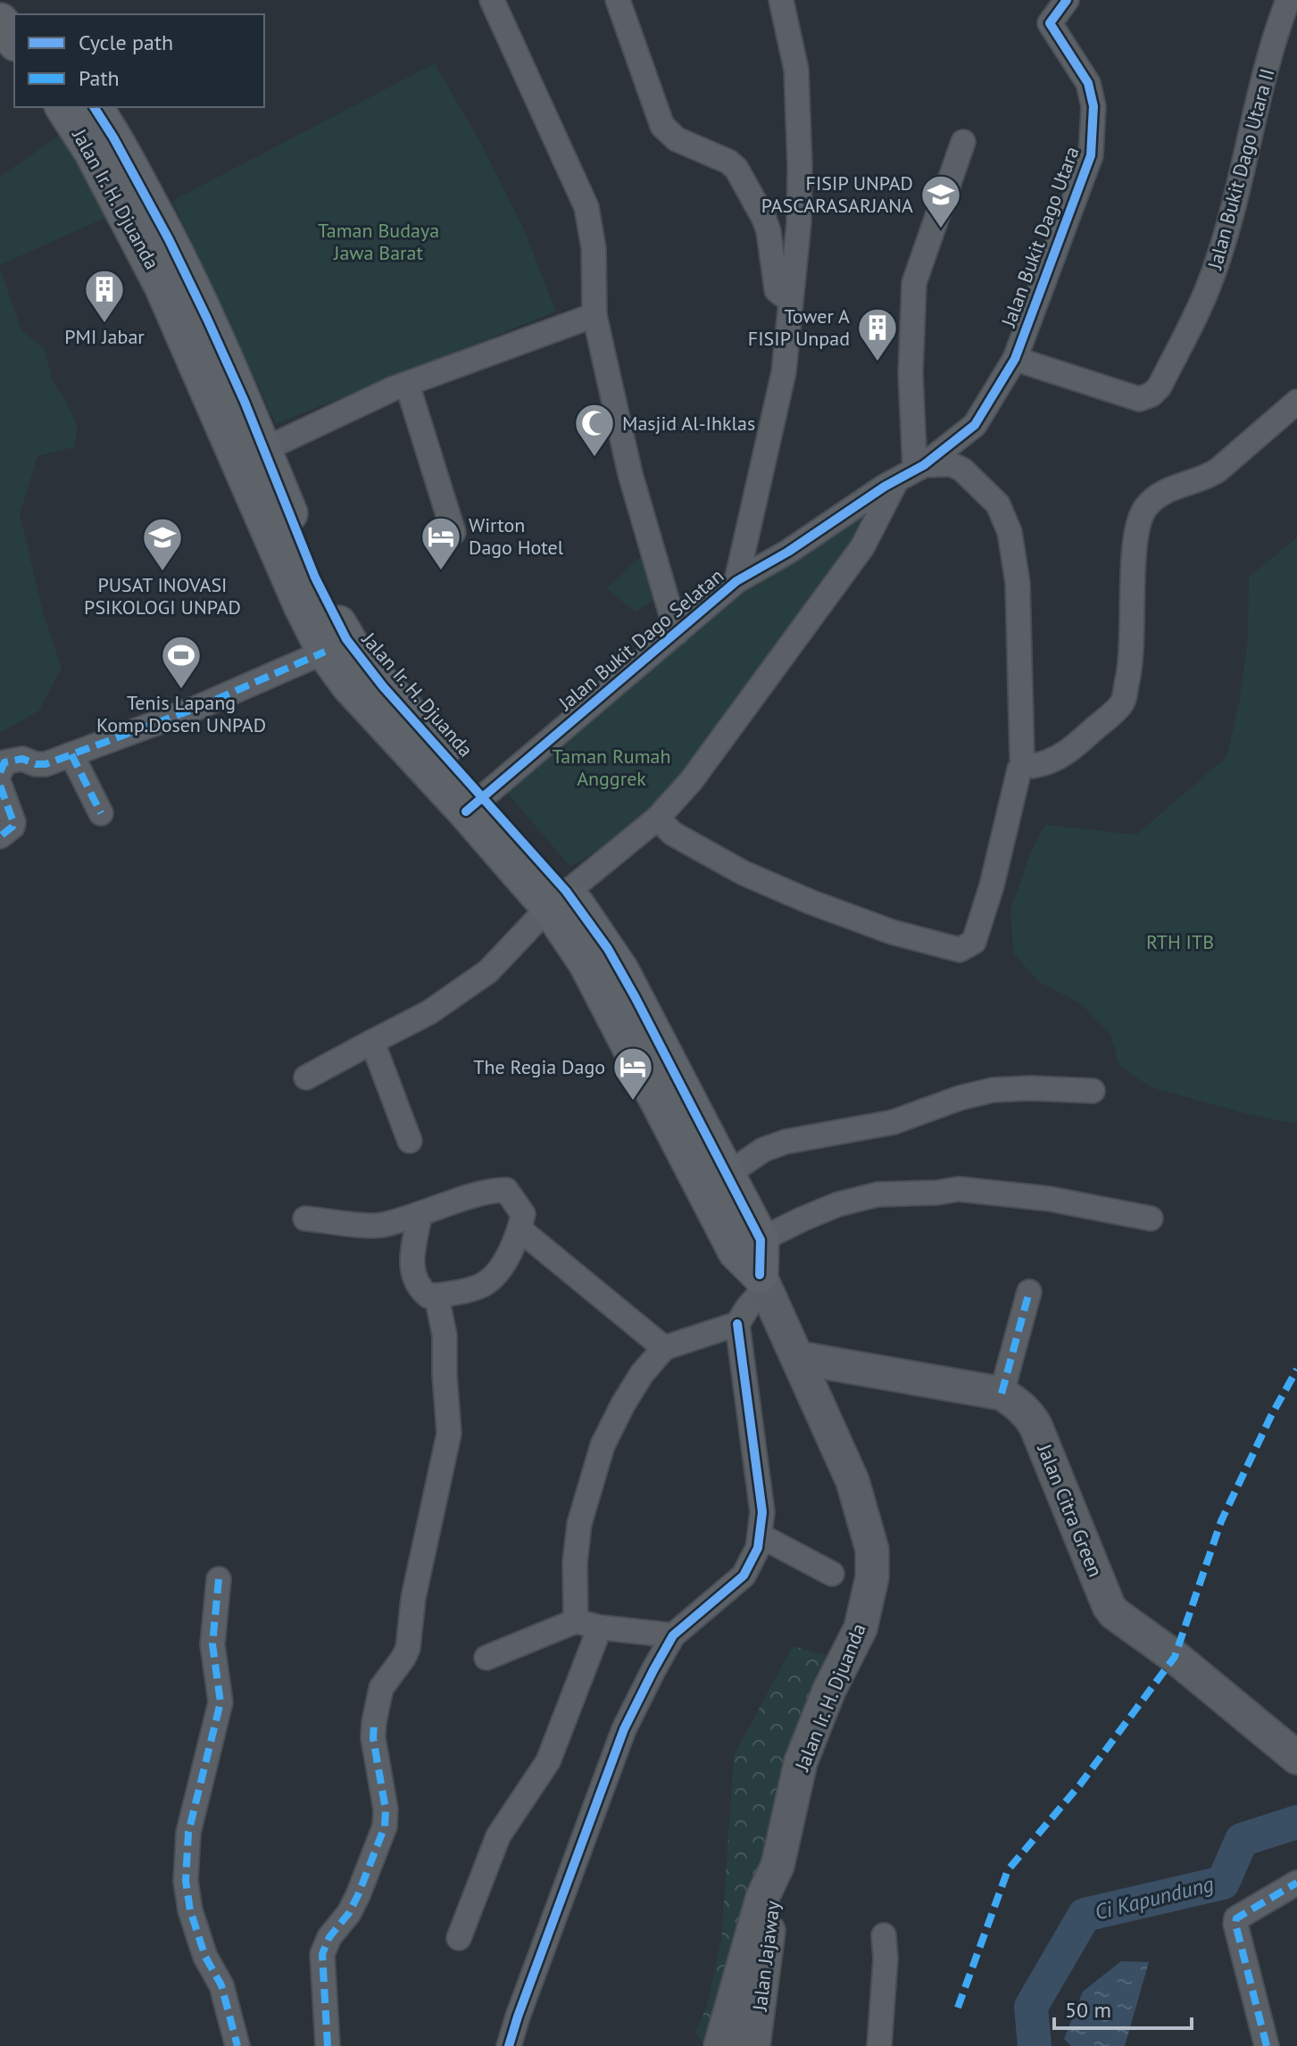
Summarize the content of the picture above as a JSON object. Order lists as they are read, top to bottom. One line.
{"streets":{"main road":["Jalan Ir. H. Djuanda"],"street":["Jalan Bukit Dago Utara II","Jalan Bukit Dago Utara","Jalan Bukit Dago Selatan","Jalan Citra Green","Jalan Jajaway"]},"crossings":[["Jalan Bukit Dago Utara II","Jalan Bukit Dago Utara"],["Jalan Ir. H. Djuanda","Jalan Bukit Dago Selatan"],["Jalan Ir. H. Djuanda","Jalan Citra Green"],["Jalan Ir. H. Djuanda","Jalan Jajaway"],["Jalan Bukit Dago Utara","Jalan Bukit Dago Selatan"]],"water":["Ci Kapundung"],"parks":["Taman Budaya Jawa Barat","Taman Rumah Anggrek","RTH ITB"],"places":{"school or university":["FISIP UNPAD PASCARASARJANA","PUSAT INOVASI PSIKOLOGI UNPAD"],"building":["PMI Jabar","Tower A FISIP Unpad"],"mosque":["Masjid Al-Ihklas"],"hotel":["Wirton Dago Hotel","The Regia Dago"],"sports":["Tenis Lapang Komp.Dosen UNPAD"]},"legend":["Cycle path","Path"],"scale_bar":"50 m"}
